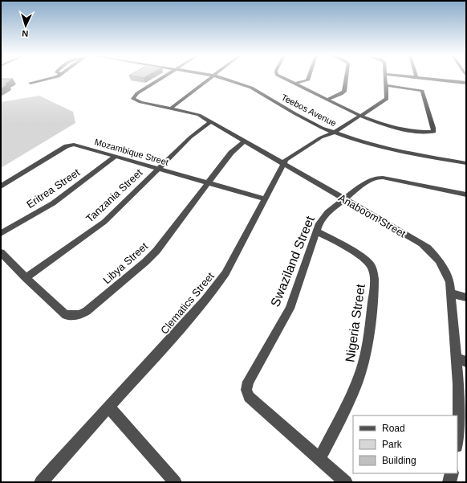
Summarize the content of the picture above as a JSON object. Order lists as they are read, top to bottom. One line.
{"streets":{"street":["Teebos Avenue","Mozambique Street","Eritrea Street","Tanzania Street","Anaboom Street","Swaziland Street","Libya Street","Clematics Street","Nigeria Street"]},"crossings":[["Teebos Avenue","Clematics Street"],["Mozambique Street","Eritrea Street"],["Mozambique Street","Tanzania Street"],["Mozambique Street","Libya Street"],["Mozambique Street","Clematics Street"],["Tanzania Street","Anaboom Street"],["Tanzania Street","Libya Street"],["Anaboom Street","Swaziland Street"],["Anaboom Street","Libya Street"],["Anaboom Street","Clematics Street"],["Swaziland Street","Nigeria Street"]],"legend":["Road","Park","Building"],"north":"bottom"}
